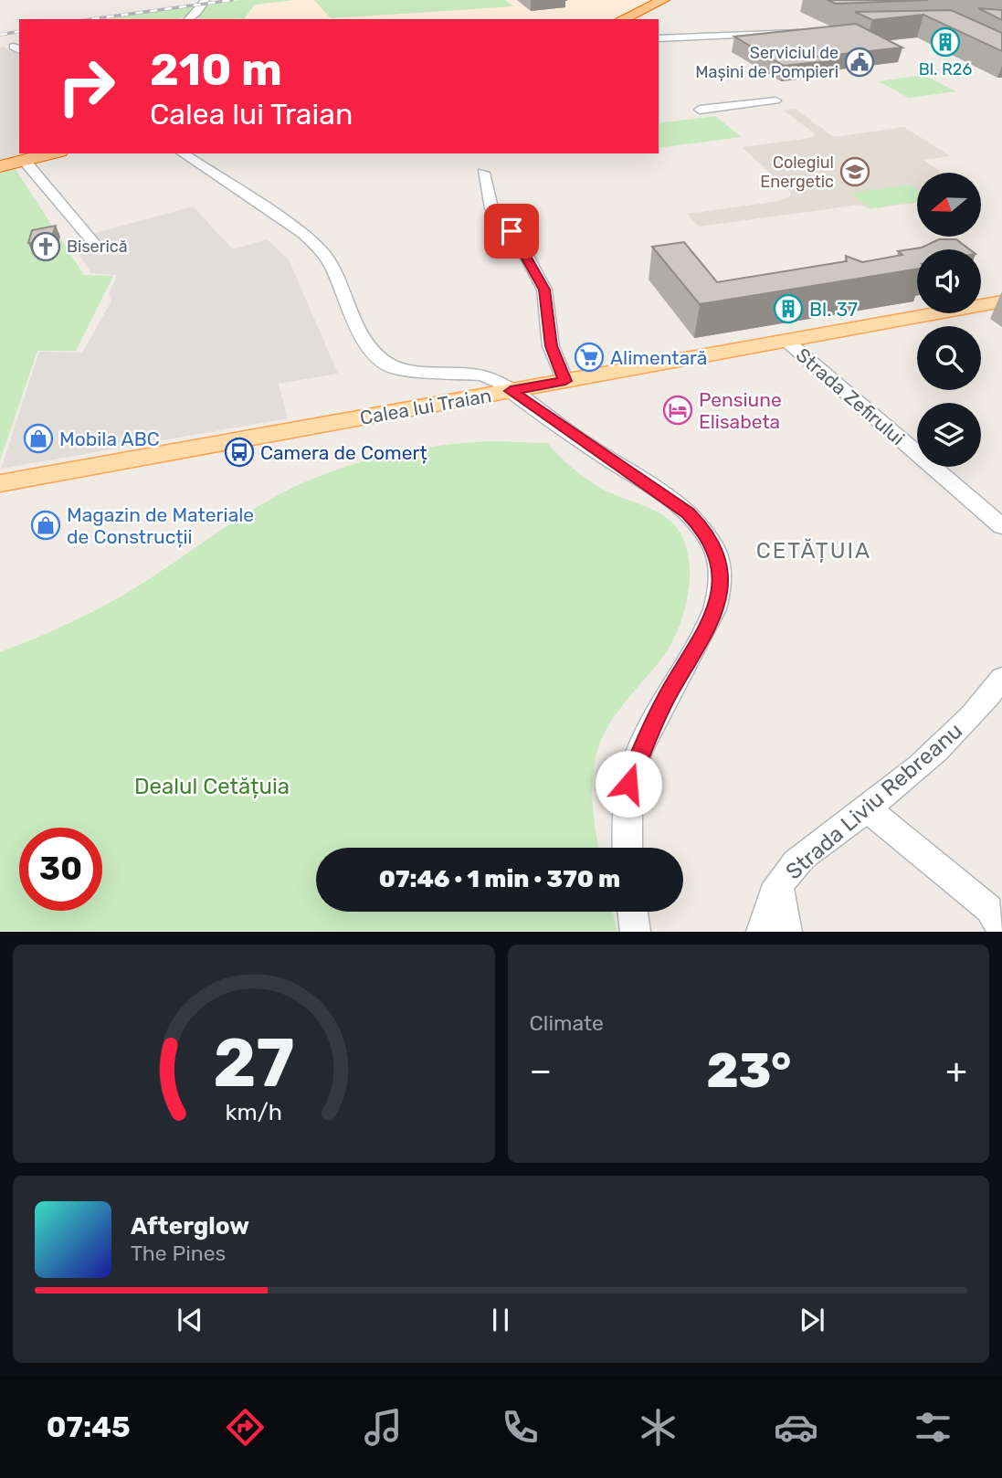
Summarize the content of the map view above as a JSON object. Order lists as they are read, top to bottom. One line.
{"streets":{"main road":["Calea lui Traian"],"street":["Strada Zefirului","Strada Liviu Rebreanu"]},"crossings":[["Strada Zefirului","Calea lui Traian"]],"districts":["CETĂȚUIA"],"parks":["Dealul Cetățuia"],"places":{"building":["Bl. R26","Bl. 37"],"public building":["Serviciul de Mașini de Pompieri"],"school or university":["Colegiul Energetic"],"church":["Biserică"],"supermarket":["Alimentară"],"hotel":["Pensiune Elisabeta"],"shop":["Mobila ABC","Magazin de Materiale de Construcții"],"bus stop":["Camera de Comerț"]},"north":"left","page":{"turn":["210 m","Calea lui Traian"],"limit":"30","trip":"07:46 · 1 min · 370 m","tile":"Climate","heat":["−","23°","+"],"song":["Afterglow","The Pines"],"tabs":"07:45","gauge":["27","km/h"]}}
